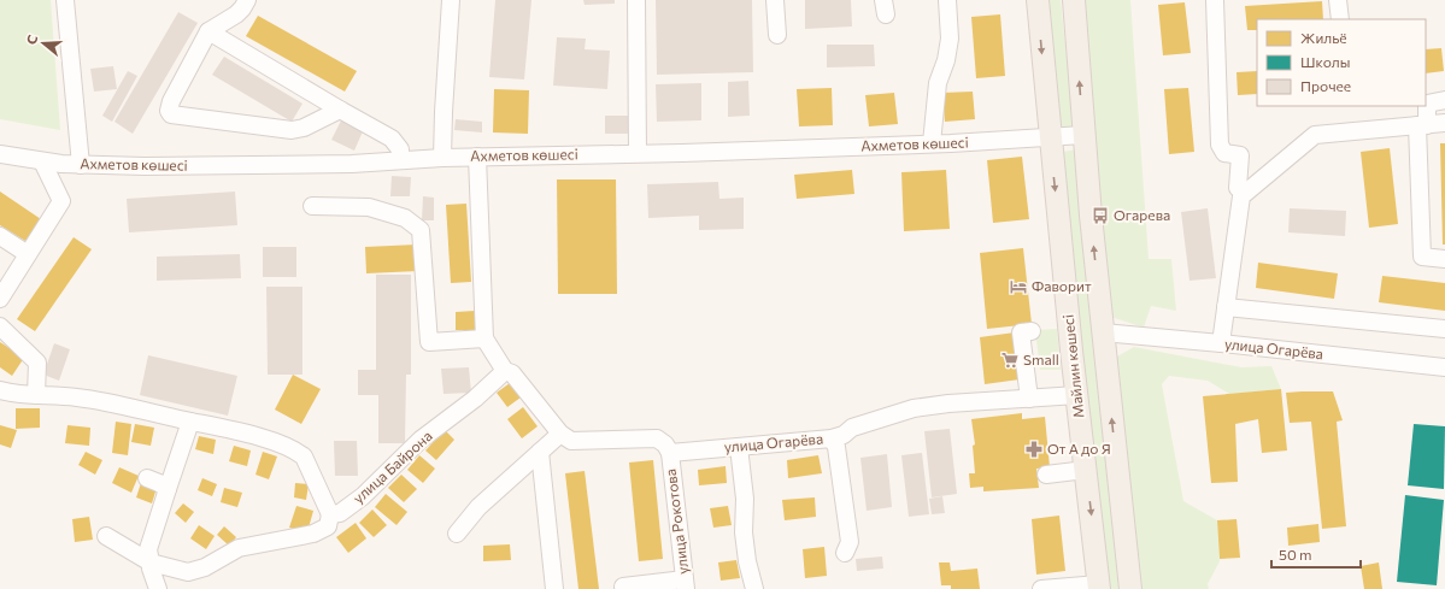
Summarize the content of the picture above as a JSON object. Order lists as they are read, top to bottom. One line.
{"streets":{"main road":["Майлин көшесі"],"street":["Ахметов көшесі","улица Огарёва","улица Байрона","улица Рокотова"]},"crossings":[["Ахметов көшесі","Майлин көшесі"],["улица Огарёва","Майлин көшесі"],["улица Огарёва","улица Рокотова"]],"places":{"bus stop":["Огарева"],"hotel":["Фаворит"],"supermarket":["Small"],"pharmacy":["От А до Я"]},"legend":["Жильё","Школы","Прочее"],"scale_bar":"50 m","north":"left"}
